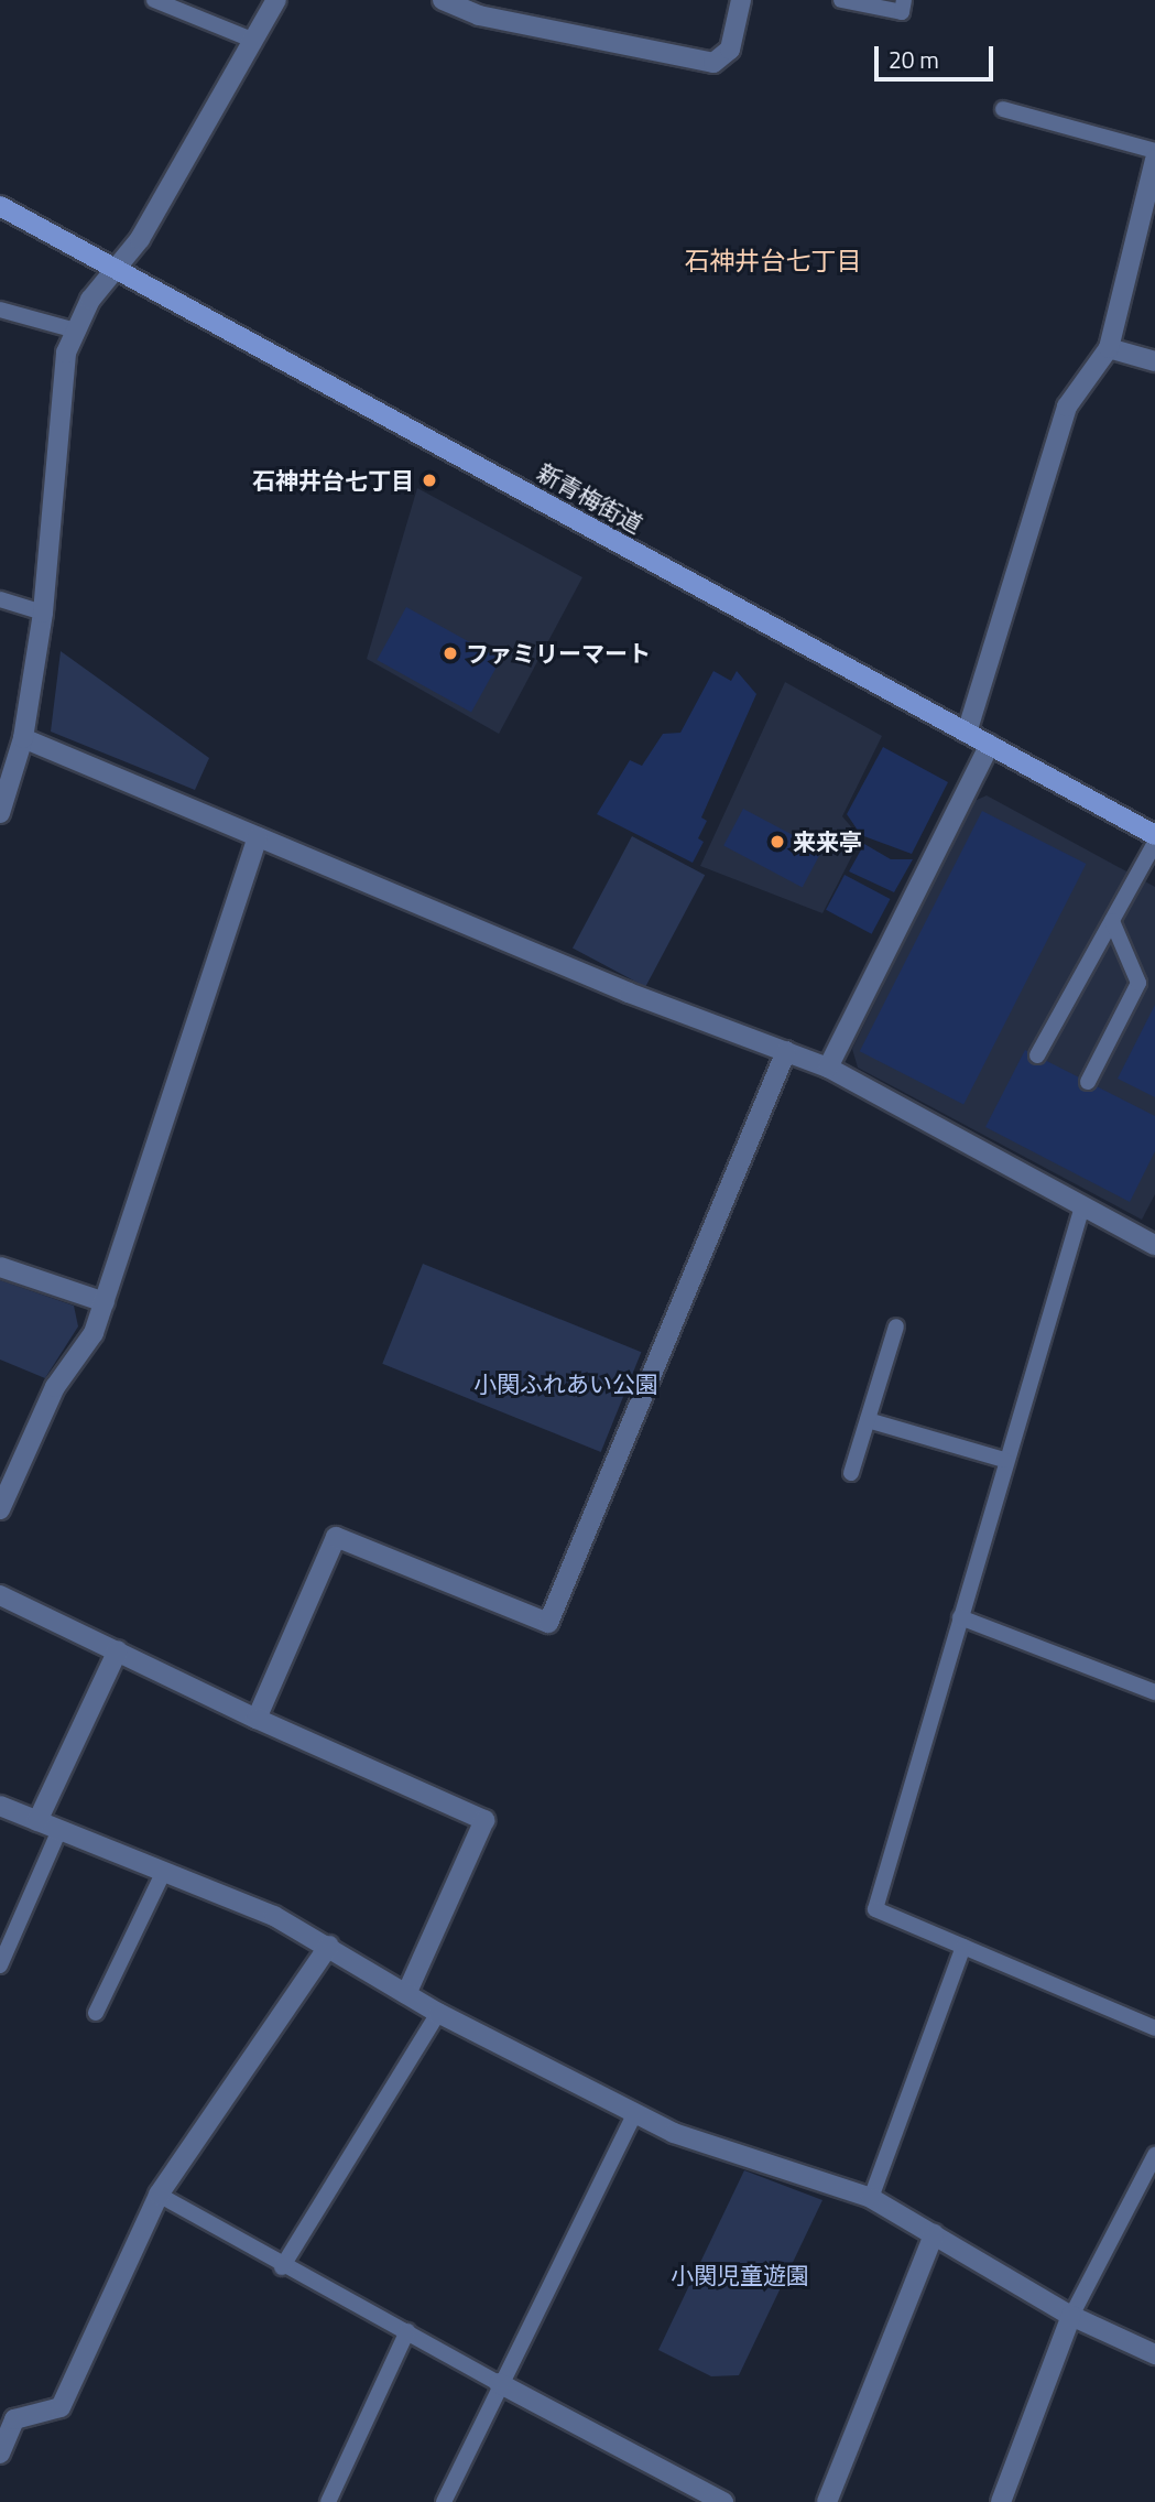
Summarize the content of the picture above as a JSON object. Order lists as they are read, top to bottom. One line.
{"streets":{"main road":["新青梅街道"]},"districts":["石神井台七丁目"],"parks":["小関ふれあい公園","小関児童遊園"],"places":["石神井台七丁目","ファミリーマート","来来亭"],"scale_bar":"20 m"}
